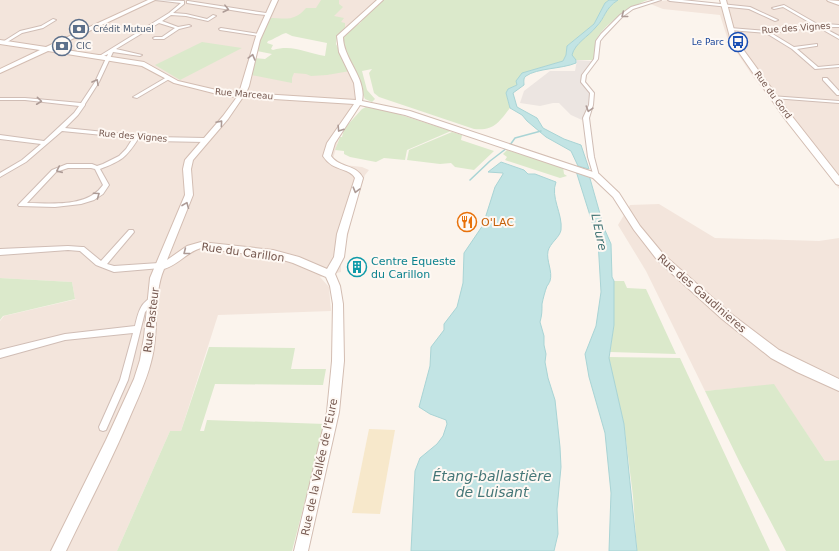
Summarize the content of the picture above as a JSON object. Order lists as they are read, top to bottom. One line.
{"streets":{"street":["Rue des Vignes","Rue Marceau","Rue du Gord","Rue du Carillon","Rue des Gaudinieres","Rue Pasteur","Rue de la Vallée de l'Eure"]},"crossings":[["Rue des Vignes","Rue du Gord"],["Rue des Vignes","Rue Pasteur"],["Rue Marceau","Rue des Gaudinieres"],["Rue Marceau","Rue Pasteur"],["Rue du Carillon","Rue Pasteur"],["Rue du Carillon","Rue de la Vallée de l'Eure"]],"one_way":["Rue du Carillon","Rue Pasteur"],"water":["L'Eure","Étang-ballastière de Luisant"],"places":{"bank":["Crédit Mutuel","CIC"],"bus stop":["Le Parc"],"restaurant":["O'LAC"],"building":["Centre Equeste du Carillon"]}}
